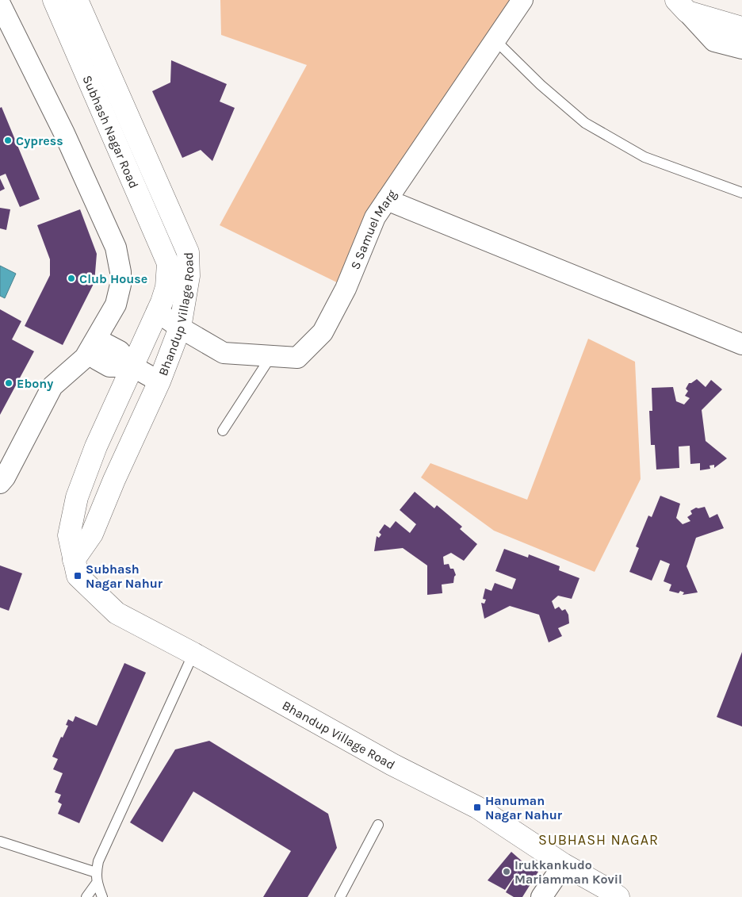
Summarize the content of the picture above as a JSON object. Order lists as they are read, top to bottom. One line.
{"streets":{"street":["Subhash Nagar Road","S Samuel Marg","Bhandup Village Road"]},"crossings":[["Subhash Nagar Road","Bhandup Village Road"],["S Samuel Marg","Bhandup Village Road"]],"districts":["SUBHASH NAGAR"],"places":{"other":["Cypress","Club House","Ebony","Irukkankudo Mariamman Kovil"],"transit":["Subhash Nagar Nahur","Hanuman Nagar Nahur"]}}
